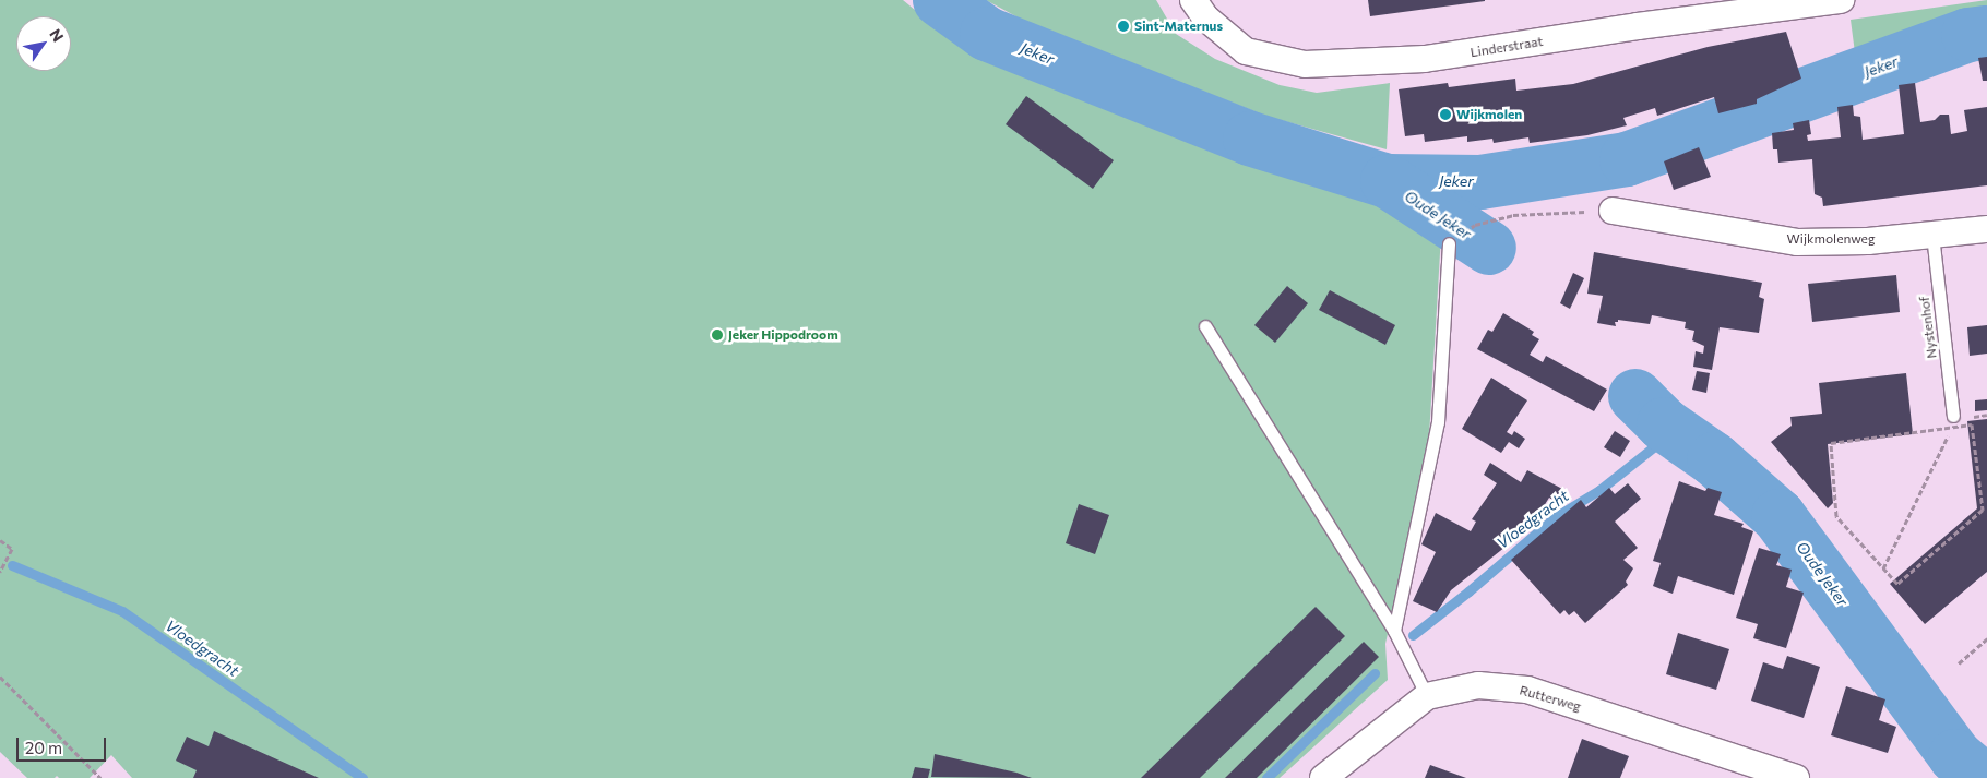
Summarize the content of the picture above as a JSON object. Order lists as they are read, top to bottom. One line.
{"streets":{"street":["Linderstraat","Wijkmolenweg","Rutterweg"],"lane":["Nystenhof"]},"crossings":[["Wijkmolenweg","Nystenhof"]],"water":["Jeker","Oude Jeker","Vloedgracht"],"places":["Sint-Maternus","Wijkmolen","Jeker Hippodroom"],"scale_bar":"20 m","north":"top right"}
